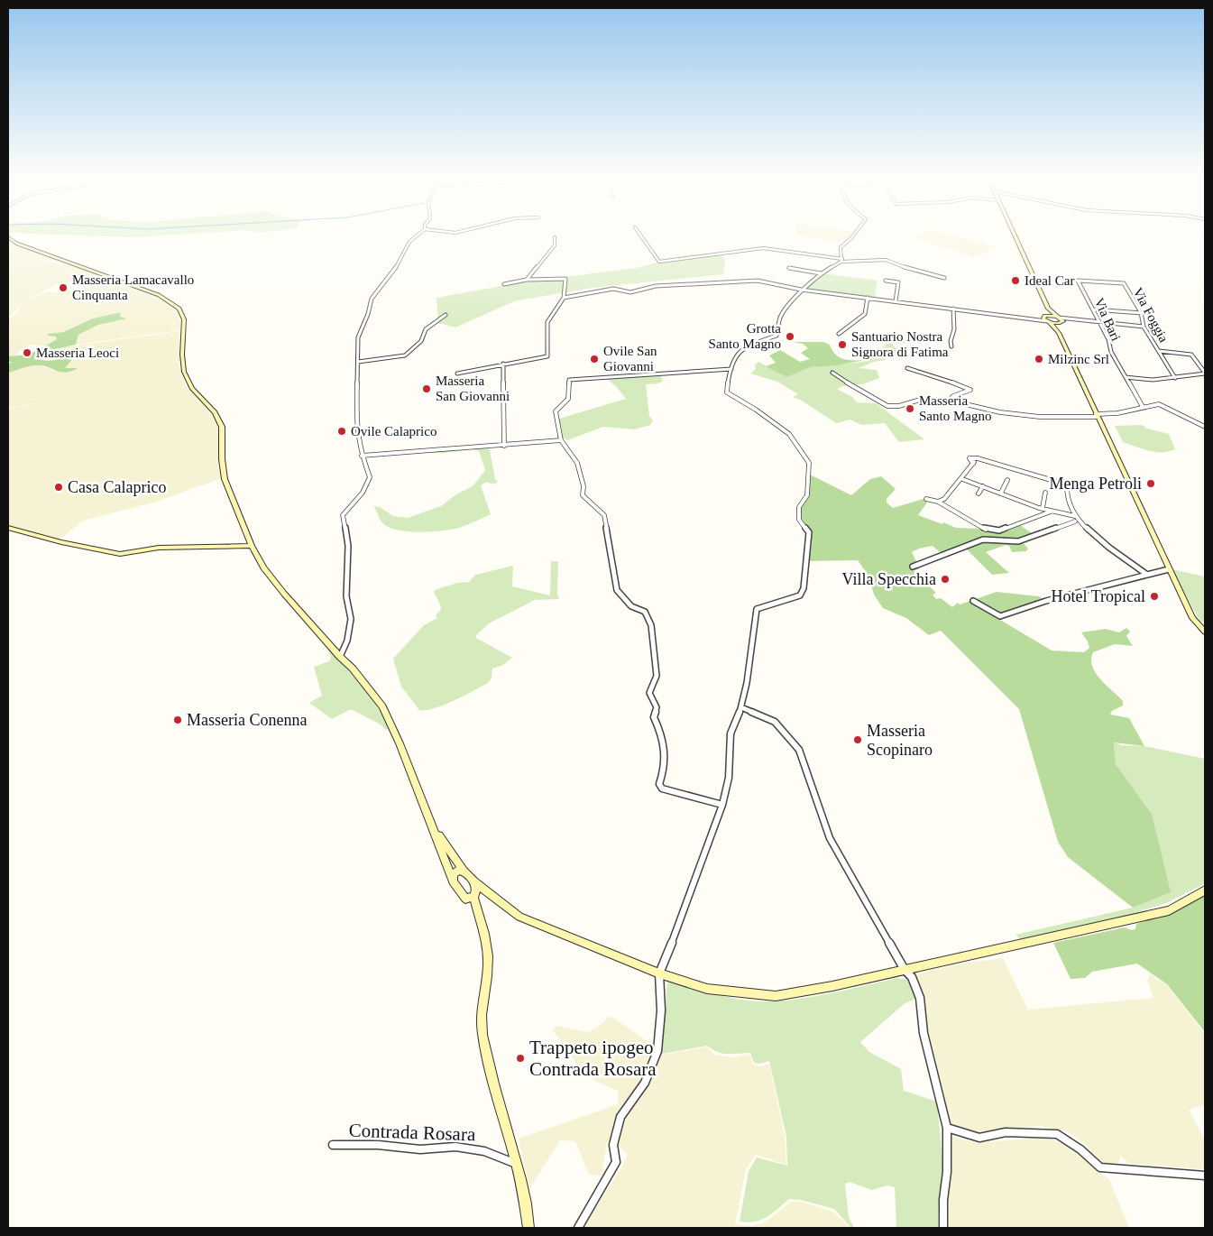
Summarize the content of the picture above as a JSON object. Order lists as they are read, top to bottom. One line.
{"streets":{"street":["Via Foggia","Via Bari","Contrada Rosara"]},"crossings":[["Via Foggia","Via Bari"]],"places":["Ideal Car","Masseria Lamacavallo Cinquanta","Grotta Santo Magno","Santuario Nostra Signora di Fatima","Masseria Leoci","Ovile San Giovanni","Milzinc Srl","Masseria San Giovanni","Masseria Santo Magno","Ovile Calaprico","Menga Petroli","Casa Calaprico","Villa Specchia","Hotel Tropical","Masseria Conenna","Masseria Scopinaro","Trappeto ipogeo Contrada Rosara"]}
